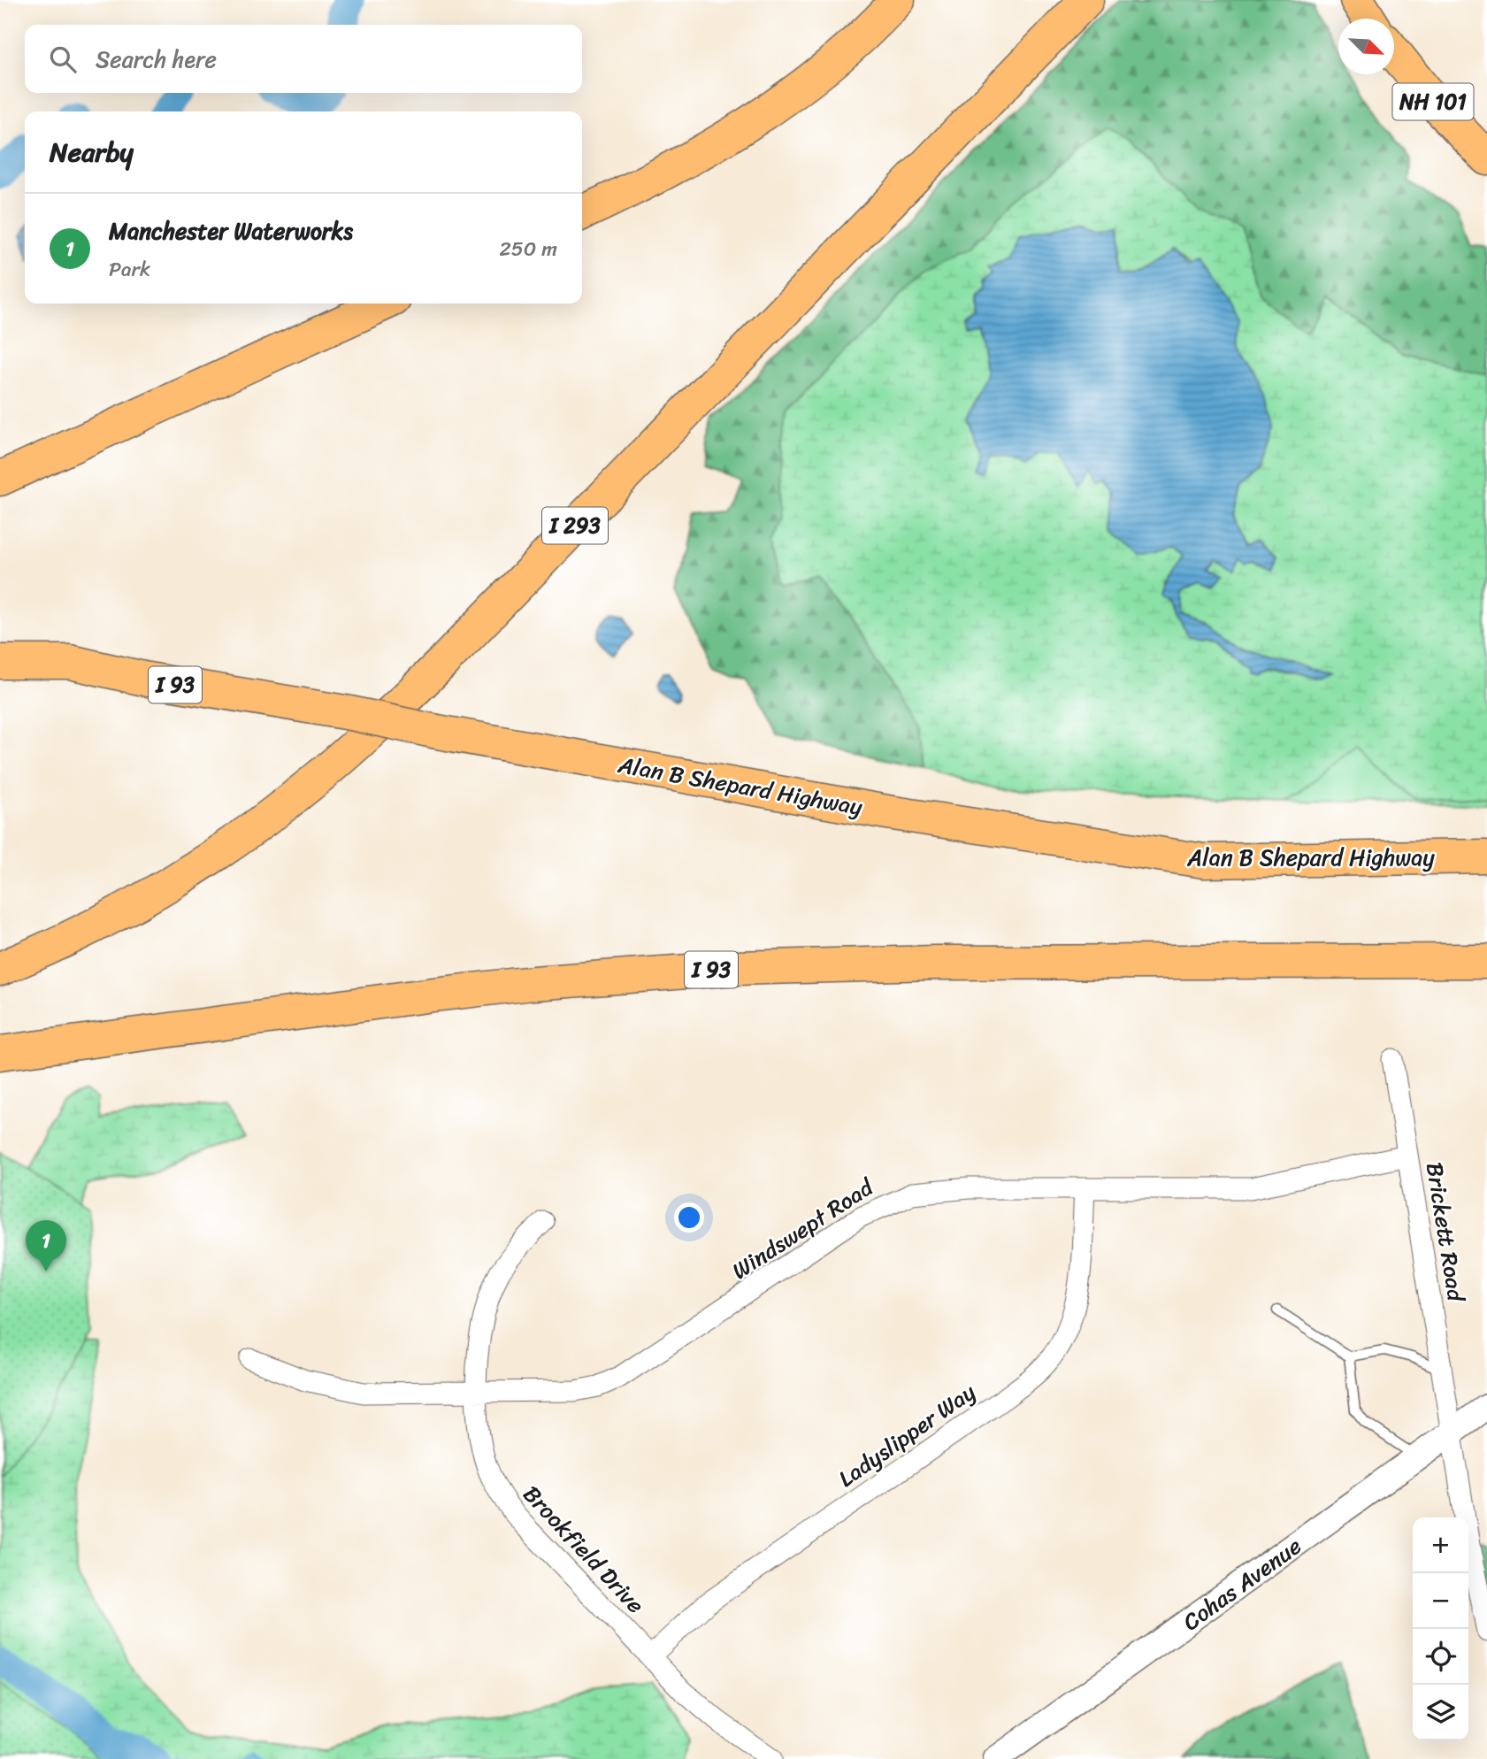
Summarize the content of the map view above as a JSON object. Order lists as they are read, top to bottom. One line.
{"streets":{"highway":["NH 101","I 293","I 93","Alan B Shepard Highway"],"street":["Windswept Road","Brickett Road","Ladyslipper Way","Brookfield Drive","Cohas Avenue"]},"crossings":[["Windswept Road","Brickett Road"],["Windswept Road","Ladyslipper Way"],["Windswept Road","Brookfield Drive"],["Brickett Road","Cohas Avenue"],["Ladyslipper Way","Brookfield Drive"]],"north":"bottom right","page":{"search":"Search here","heading":"Nearby","list":[{"mark":"1","name":"Manchester Waterworks","note":"Park","value":"250 m"}],"pins":"1","map_buttons":["+","−"]}}
